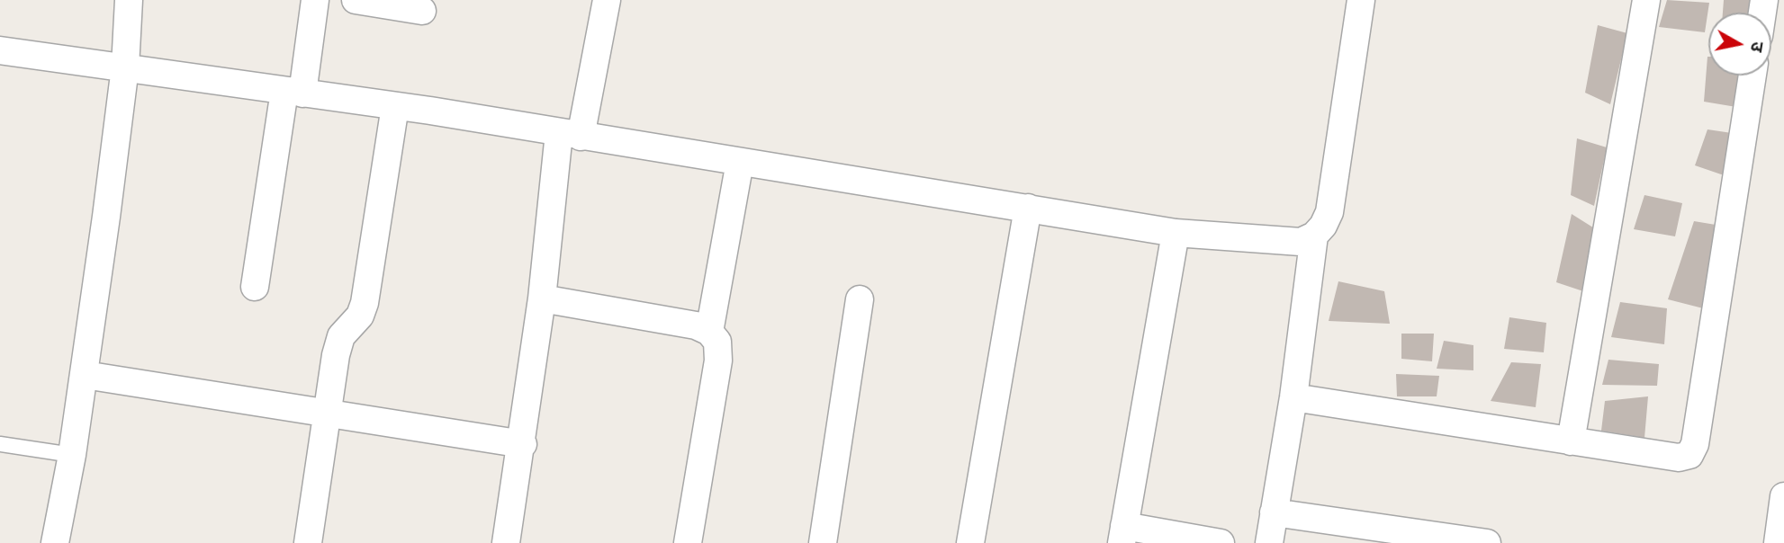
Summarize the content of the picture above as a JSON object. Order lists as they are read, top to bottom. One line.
{"north":"right"}
